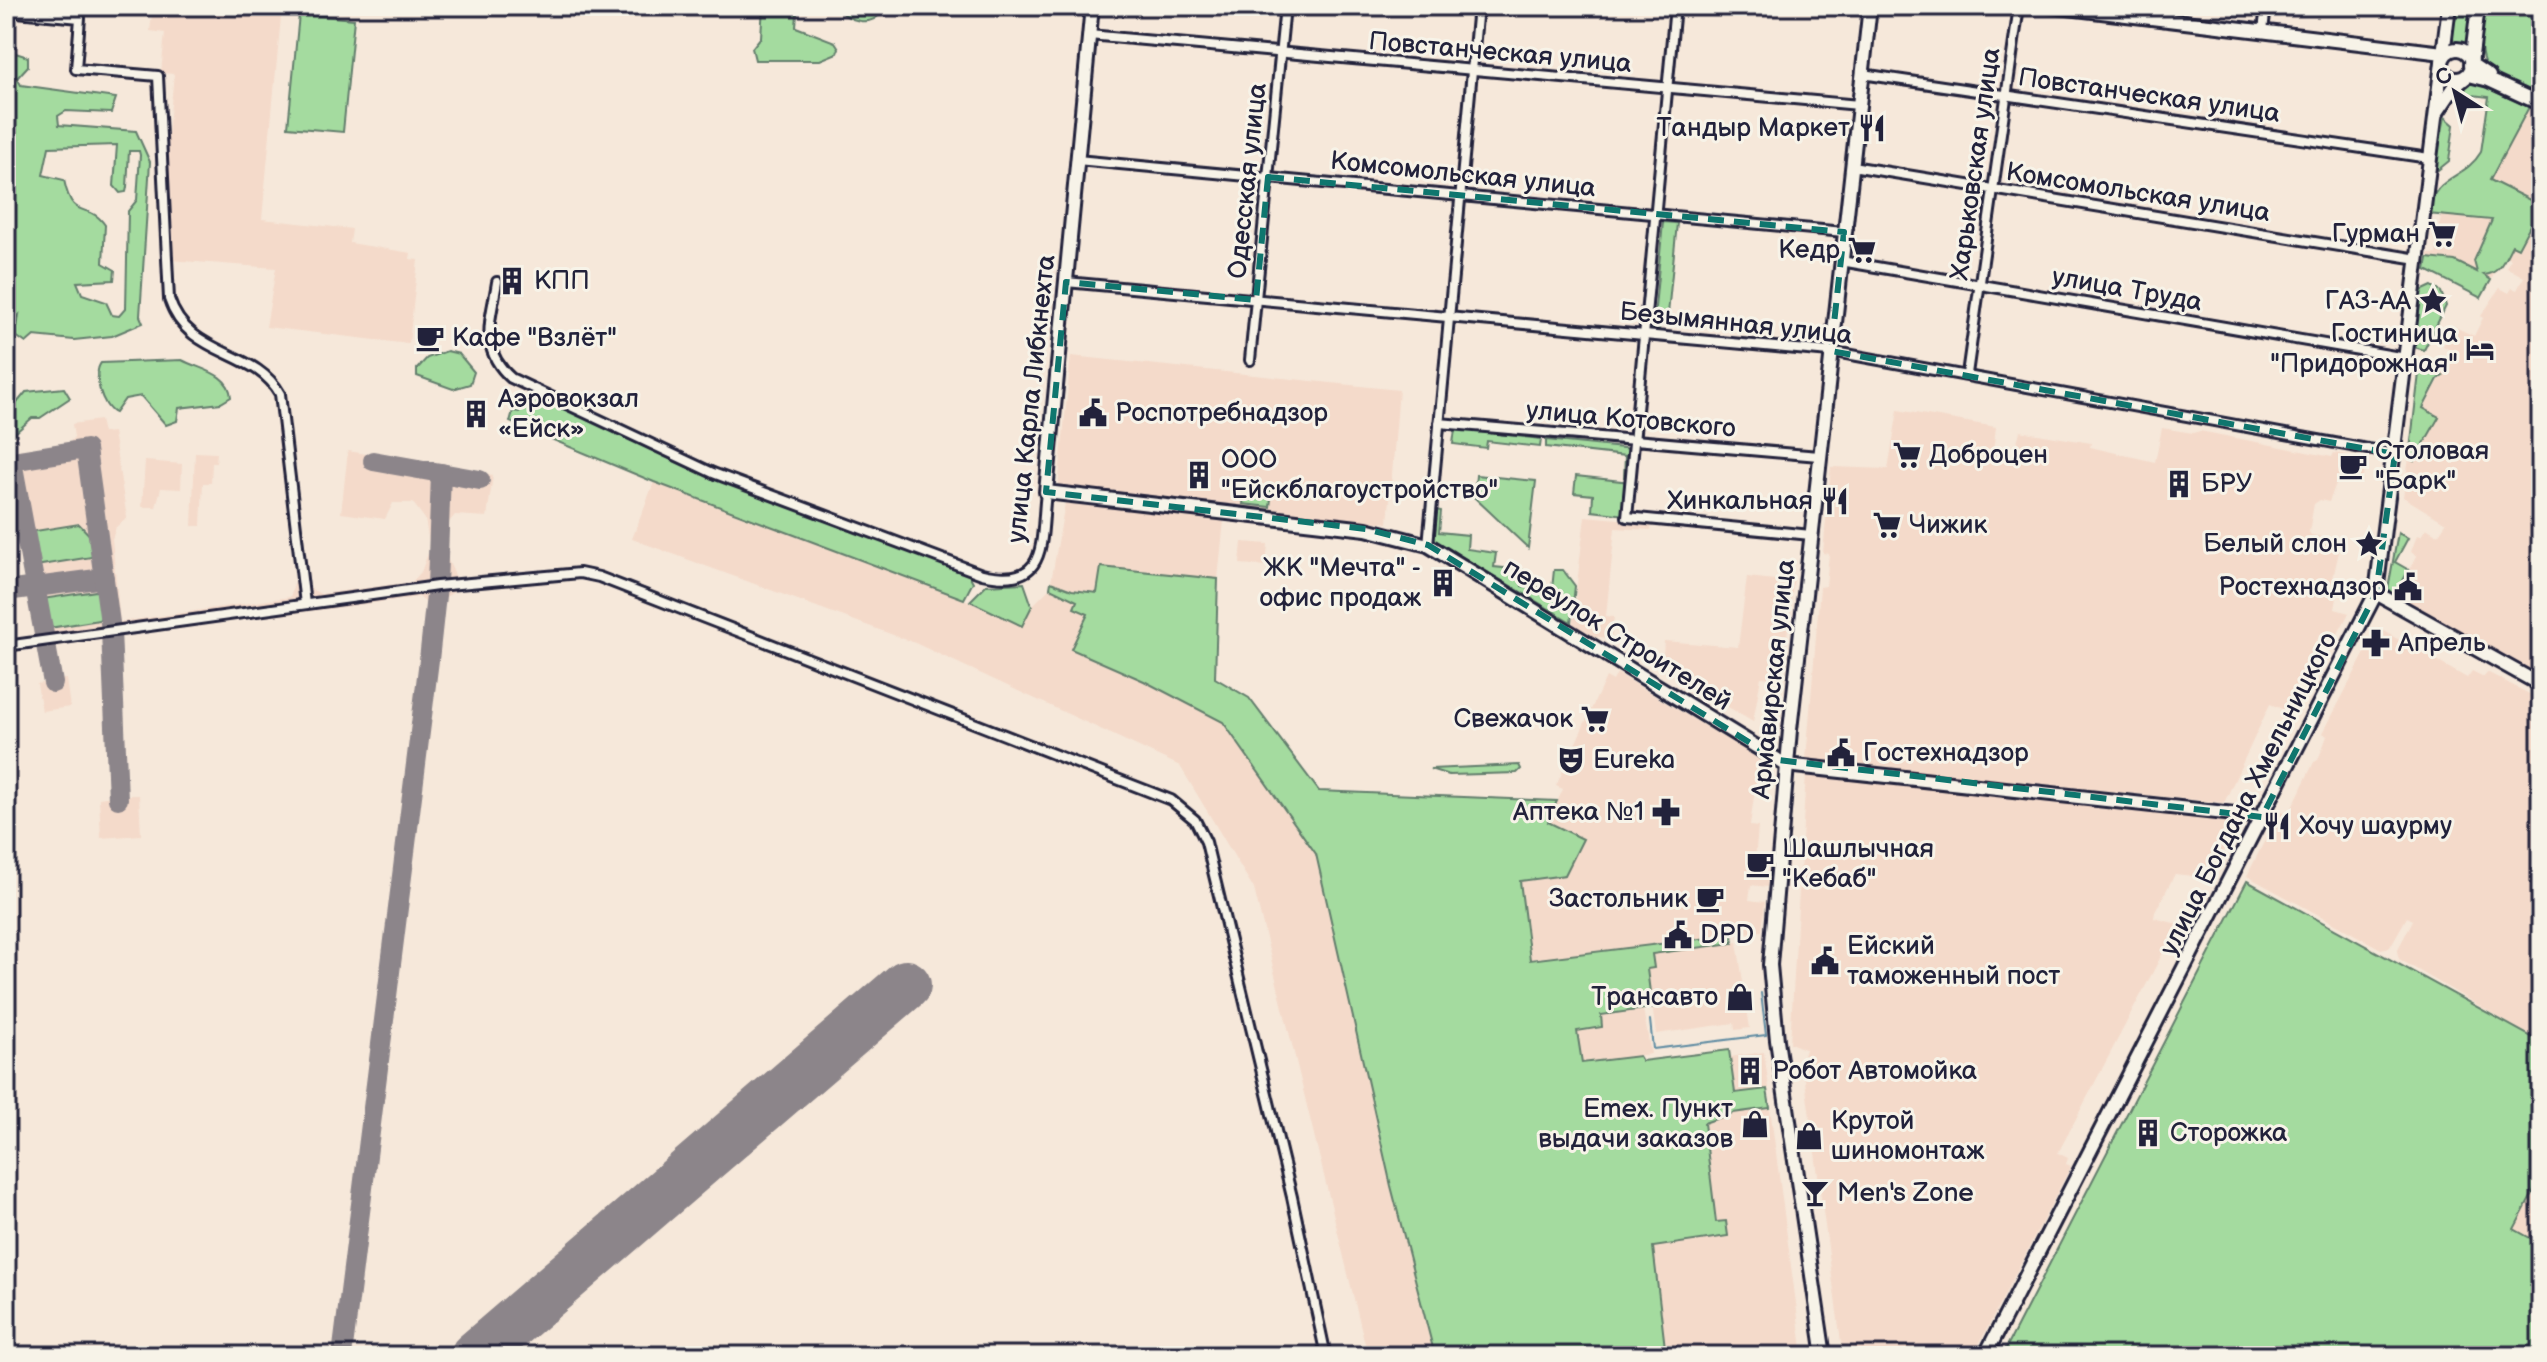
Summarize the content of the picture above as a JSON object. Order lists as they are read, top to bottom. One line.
{"streets":{"street":["Повстанческая улица","Харьковская улица","Комсомольская улица","Одесская улица","улица Труда","Безымянная улица","улица Карла Либкнехта","улица Котовского","переулок Строителей","Армавирская улица","улица Богдана Хмельницкого"]},"crossings":[["Повстанческая улица","Харьковская улица"],["Повстанческая улица","Одесская улица"],["Повстанческая улица","улица Карла Либкнехта"],["Повстанческая улица","Армавирская улица"],["Повстанческая улица","улица Богдана Хмельницкого"],["Харьковская улица","Комсомольская улица"],["Харьковская улица","улица Труда"],["Харьковская улица","Безымянная улица"],["Комсомольская улица","Одесская улица"],["Комсомольская улица","улица Карла Либкнехта"],["Комсомольская улица","Армавирская улица"],["Комсомольская улица","улица Богдана Хмельницкого"],["Одесская улица","Безымянная улица"],["улица Труда","Армавирская улица"],["улица Труда","улица Богдана Хмельницкого"],["Безымянная улица","улица Карла Либкнехта"],["Безымянная улица","Армавирская улица"],["Безымянная улица","улица Богдана Хмельницкого"],["улица Карла Либкнехта","переулок Строителей"],["улица Котовского","Армавирская улица"],["переулок Строителей","Армавирская улица"],["переулок Строителей","улица Богдана Хмельницкого"]],"places":{"restaurant":["Тандыр Маркет","Хинкальная","Хочу шаурму"],"supermarket":["Гурман","Кедр","Доброцен","Чижик","Свежачок"],"building":["КПП","Аэровокзал «Ейск»","ООО \"Ейскблагоустройство\"","БРУ","ЖК \"Мечта\" - офис продаж","Робот Автомойка","Сторожка"],"place":["ГАЗ-АА","Белый слон"],"cafe":["Кафе \"Взлёт\"","Столовая \"Барк\"","Шашлычная \"Кебаб\"","Застольник"],"hotel":["Гостиница \"Придорожная\""],"public building":["Роспотребнадзор","Ростехнадзор","Гостехнадзор","DPD","Ейский таможенный пост"],"pharmacy":["Апрель","Аптека №1"],"theatre":["Eureka"],"shop":["Трансавто","Emex. Пункт выдачи заказов","Крутой шиномонтаж"],"bar":["Men's Zone"]},"north":"top left"}
